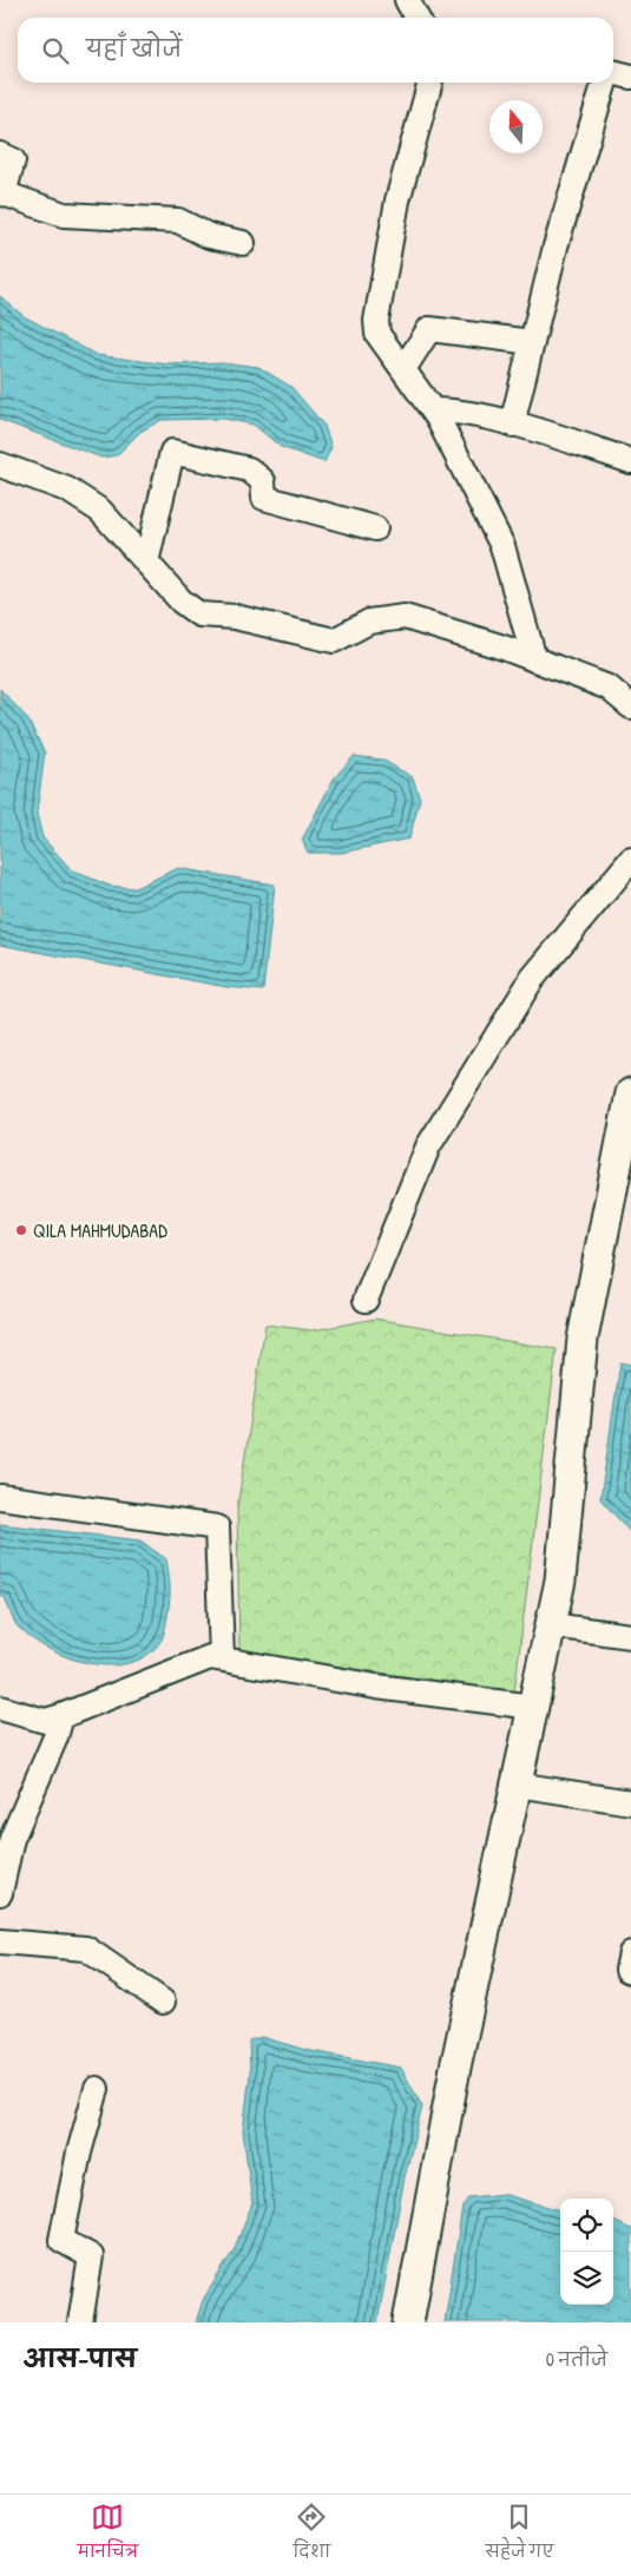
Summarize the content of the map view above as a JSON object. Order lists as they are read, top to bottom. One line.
{"places":["QILA MAHMUDABAD"],"north":"top","page":{"search":"यहाँ खोजें","heading":["आस-पास","0 नतीजे"],"nav":["मानचित्र","दिशा","सहेजे गए"]}}
